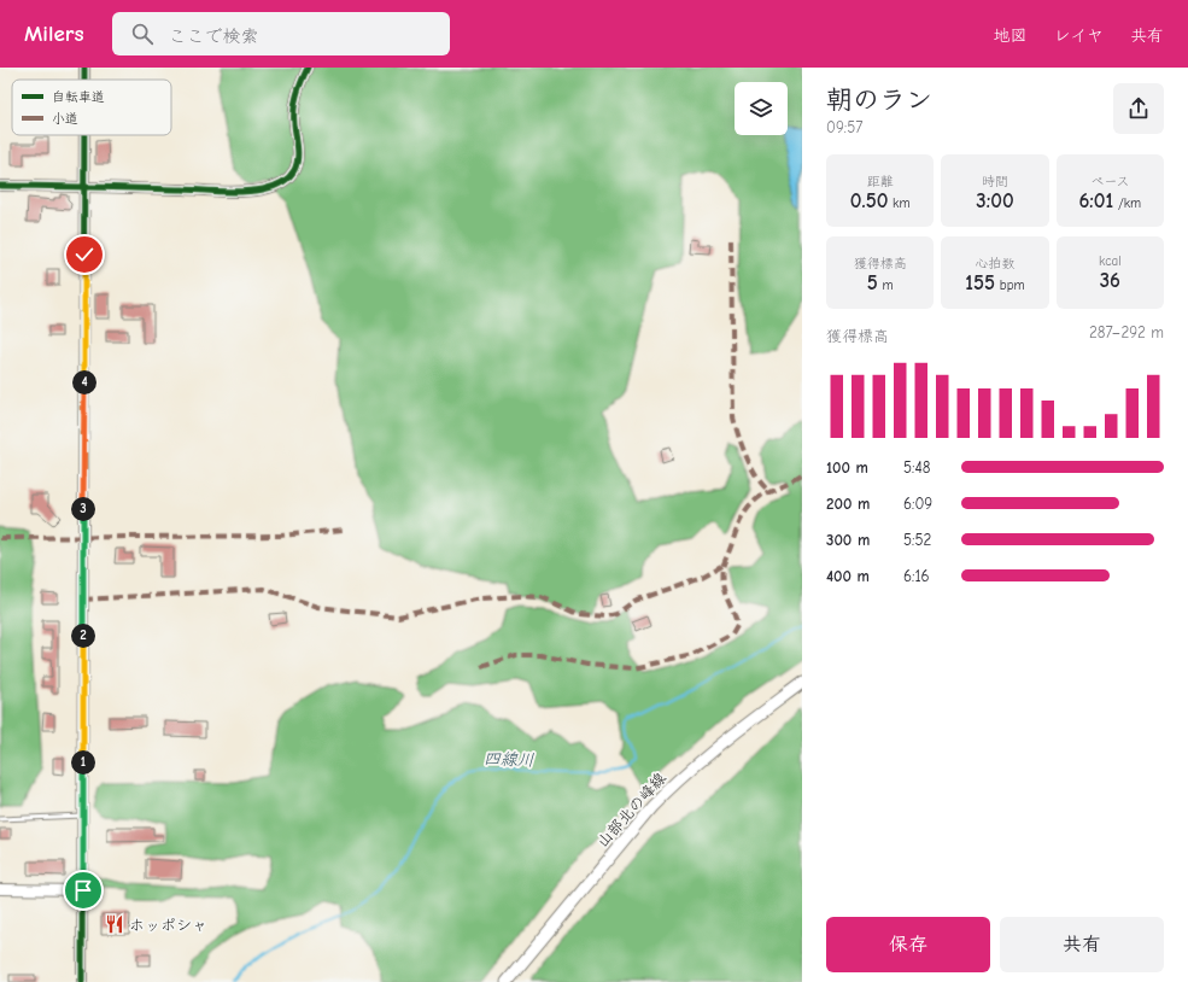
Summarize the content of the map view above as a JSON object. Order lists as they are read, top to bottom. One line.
{"streets":{"main road":["山部北の峰線"]},"water":["四線川"],"places":{"restaurant":["ホッポシャ"]},"legend":["自転車道","小道"],"page":{"header":"Milers","search":"ここで検索","nav":["地図","レイヤ","共有"],"heading":["朝のラン","09:57"],"stats":[["距離","0.50 km"],["時間","3:00"],["ペース","6:01 /km"],["獲得標高","5 m"],["心拍数","155 bpm"],["kcal","36"]],"chart":["獲得標高","287–292 m"],"pins":["4","3","2","1"],"list":[{"name":"100 m","note":"5:48"},{"name":"200 m","note":"6:09"},{"name":"300 m","note":"5:52"},{"name":"400 m","note":"6:16"}],"buttons":["保存","共有"]}}
